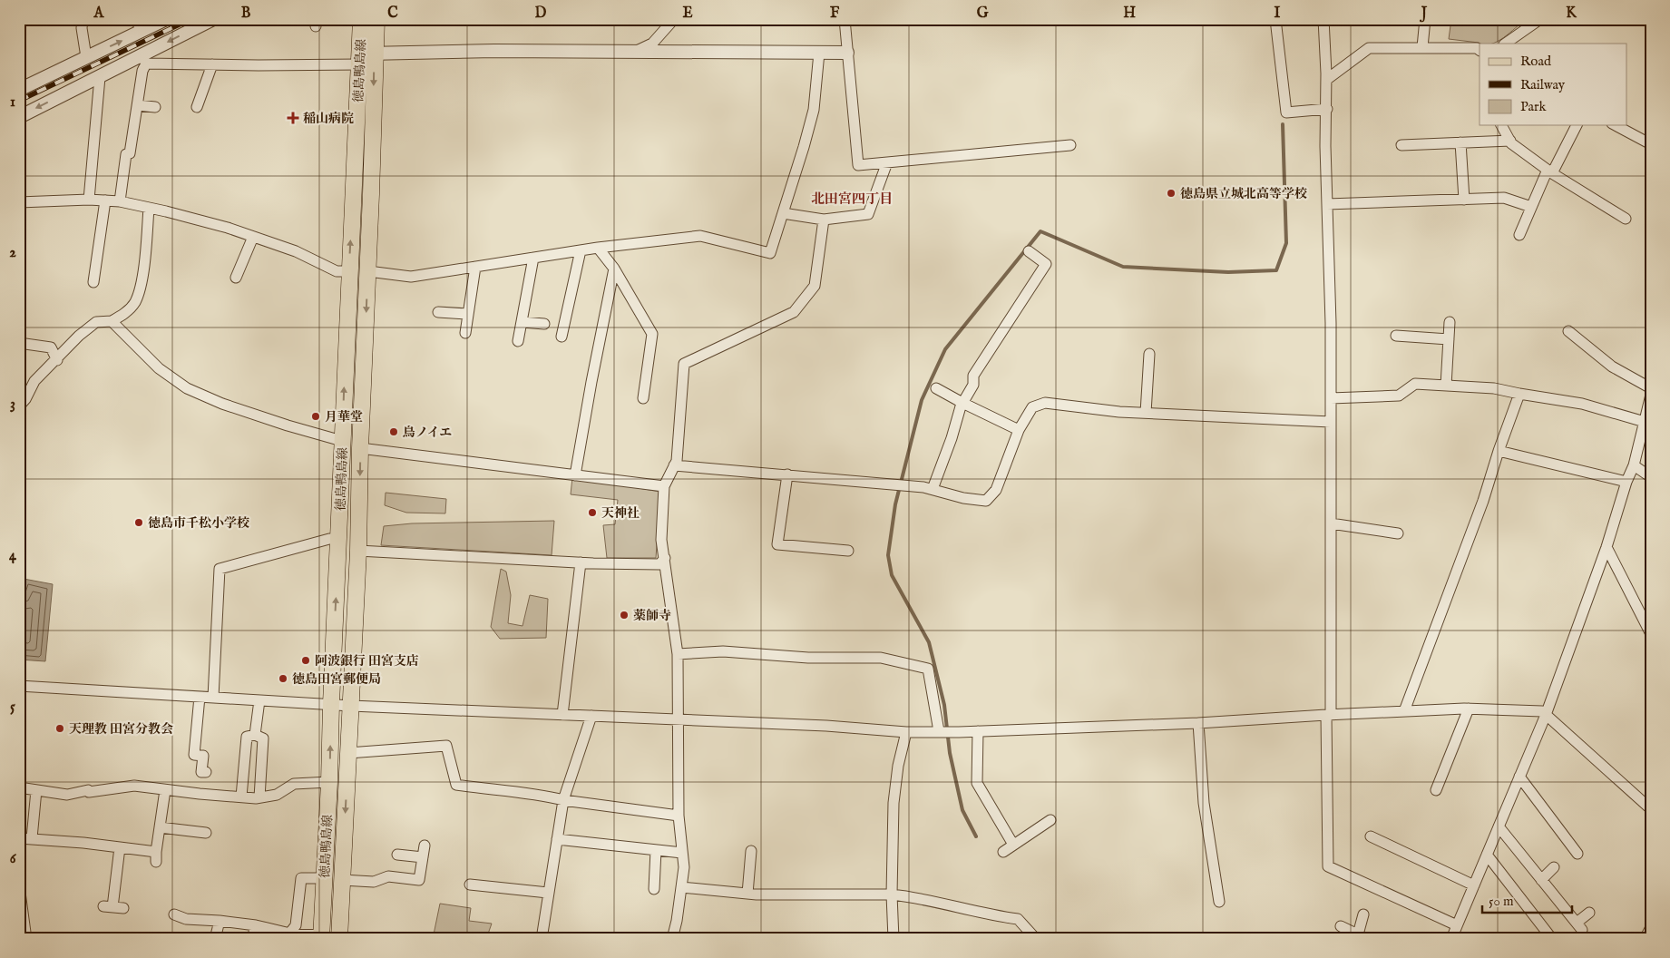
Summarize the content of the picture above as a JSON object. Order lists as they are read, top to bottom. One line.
{"streets":{"main road":["徳島鴨島線"]},"districts":["北田宮四丁目"],"places":{"health":["稲山病院"],"other":["徳島県立城北高等学校","月華堂","鳥ノイエ","天神社","徳島市千松小学校","薬師寺","阿波銀行 田宮支店","徳島田宮郵便局","天理教 田宮分教会"]},"legend":["Road","Railway","Park"],"scale_bar":"50 m","grid":{"columns":["A","B","C","D","E","F","G","H","I","J","K"],"rows":["1","2","3","4","5","6"]}}
